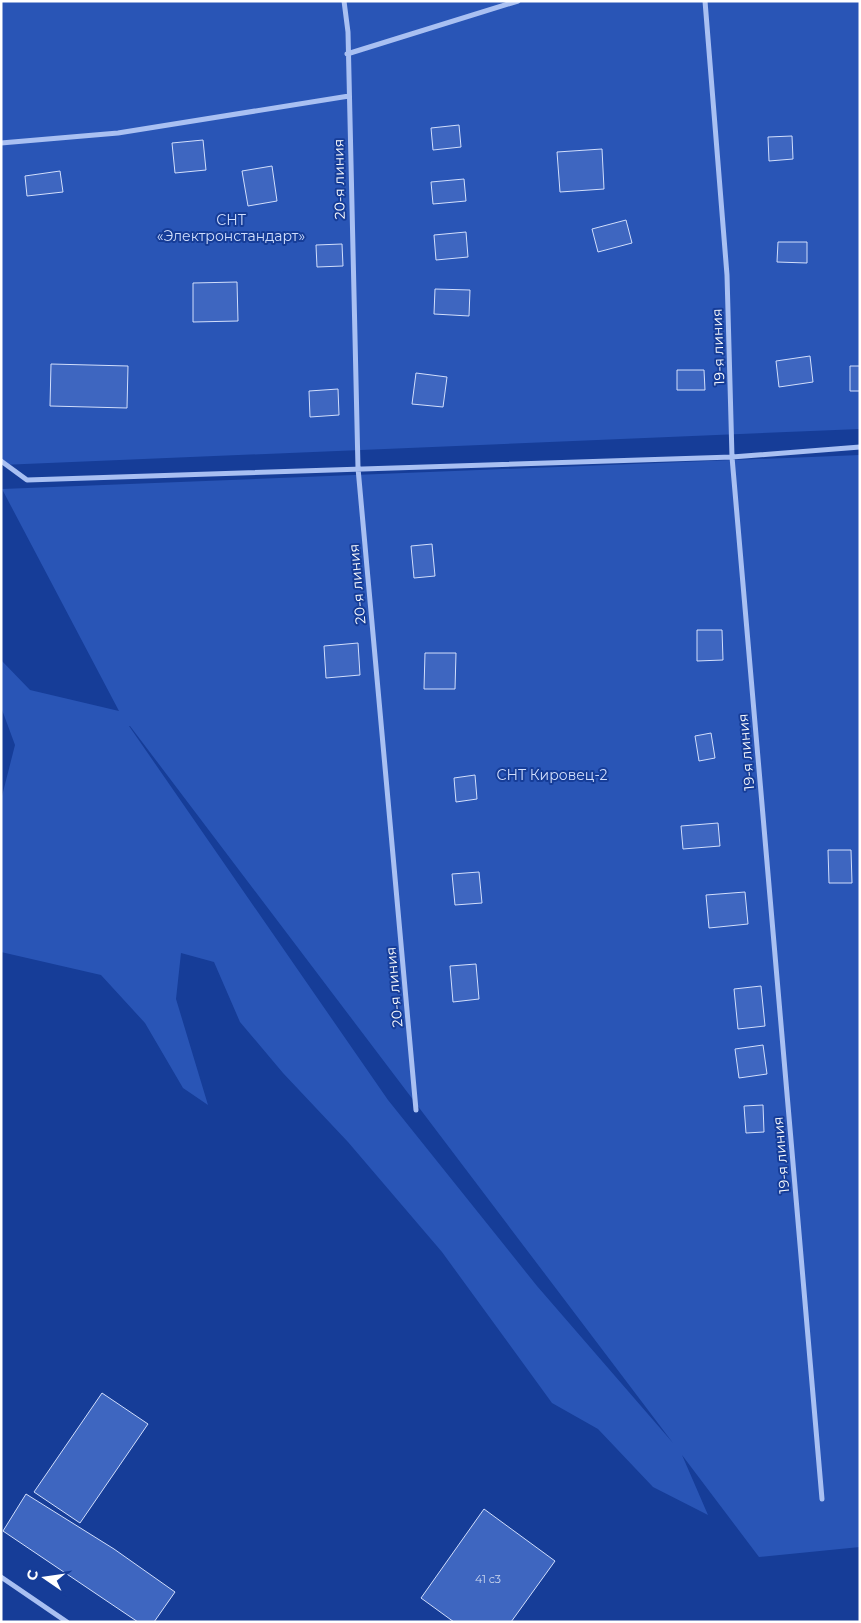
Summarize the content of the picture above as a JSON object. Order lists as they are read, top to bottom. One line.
{"streets":{"street":["20-я линия","19-я линия"]},"parks":["СНТ «Электронстандарт»","СНТ Кировец-2"],"house_numbers":["41 с3"],"north":"left"}
